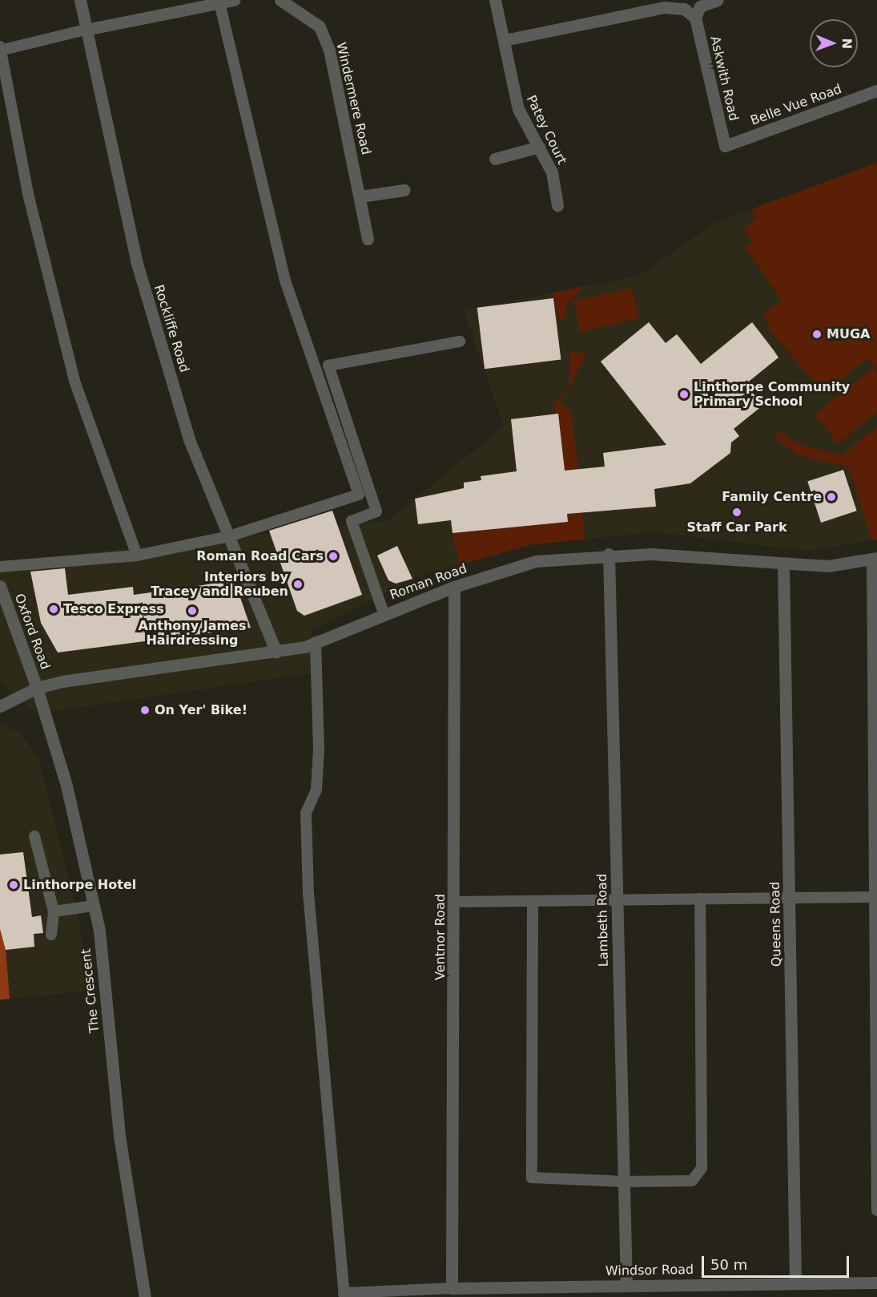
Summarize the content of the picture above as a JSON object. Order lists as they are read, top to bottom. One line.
{"streets":{"street":["Askwith Road","Windermere Road","Belle Vue Road","Patey Court","Rockliffe Road","Roman Road","Oxford Road","Lambeth Road","Queens Road","Ventnor Road","The Crescent","Windsor Road"]},"crossings":[["Askwith Road","Belle Vue Road"],["Rockliffe Road","Roman Road"],["Roman Road","Oxford Road"],["Roman Road","Lambeth Road"],["Roman Road","Queens Road"],["Roman Road","Ventnor Road"],["Roman Road","The Crescent"],["Oxford Road","The Crescent"],["Lambeth Road","Windsor Road"],["Queens Road","Windsor Road"],["Ventnor Road","Windsor Road"]],"places":["MUGA","Linthorpe Community Primary School","Family Centre","Staff Car Park","Roman Road Cars","Interiors by Tracey and Reuben","Tesco Express","Anthony James Hairdressing","On Yer' Bike!","Linthorpe Hotel"],"scale_bar":"50 m","north":"right"}
